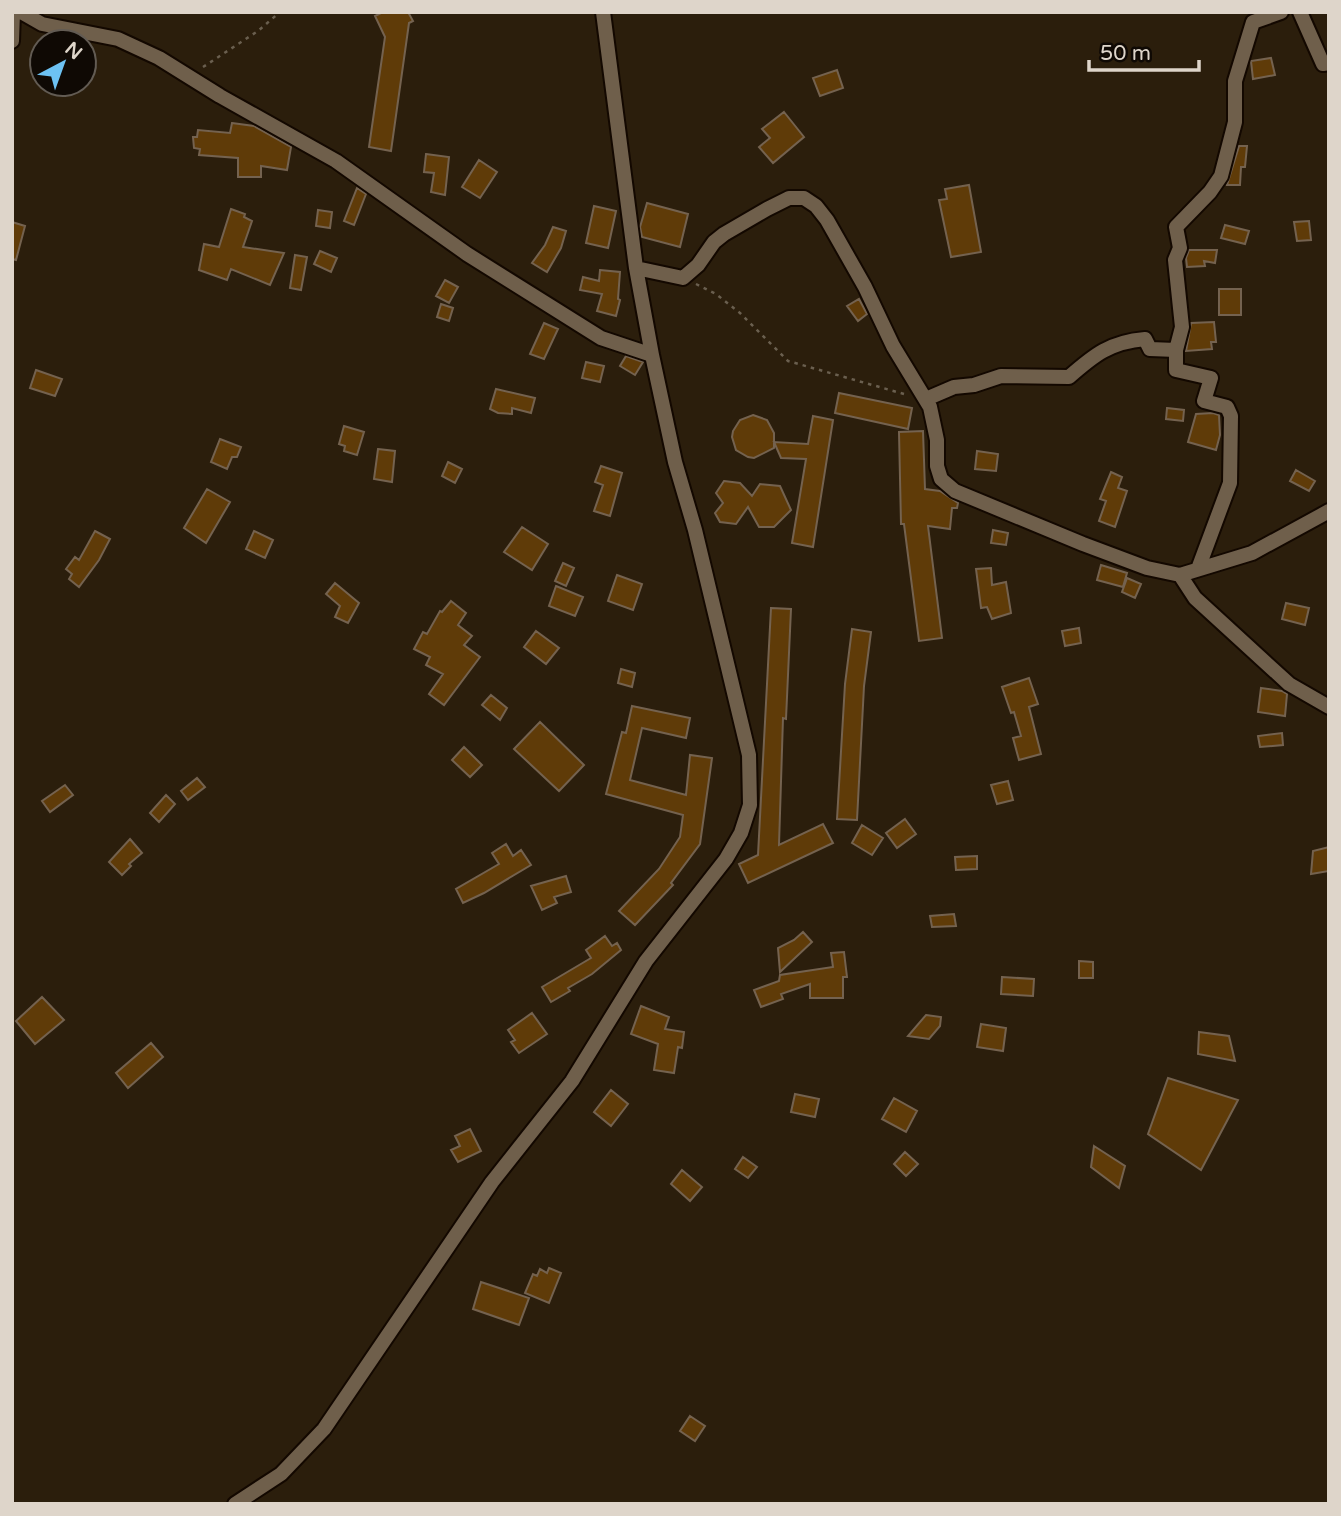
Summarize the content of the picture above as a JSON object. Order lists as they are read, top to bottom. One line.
{"scale_bar":"50 m","north":"top right"}
